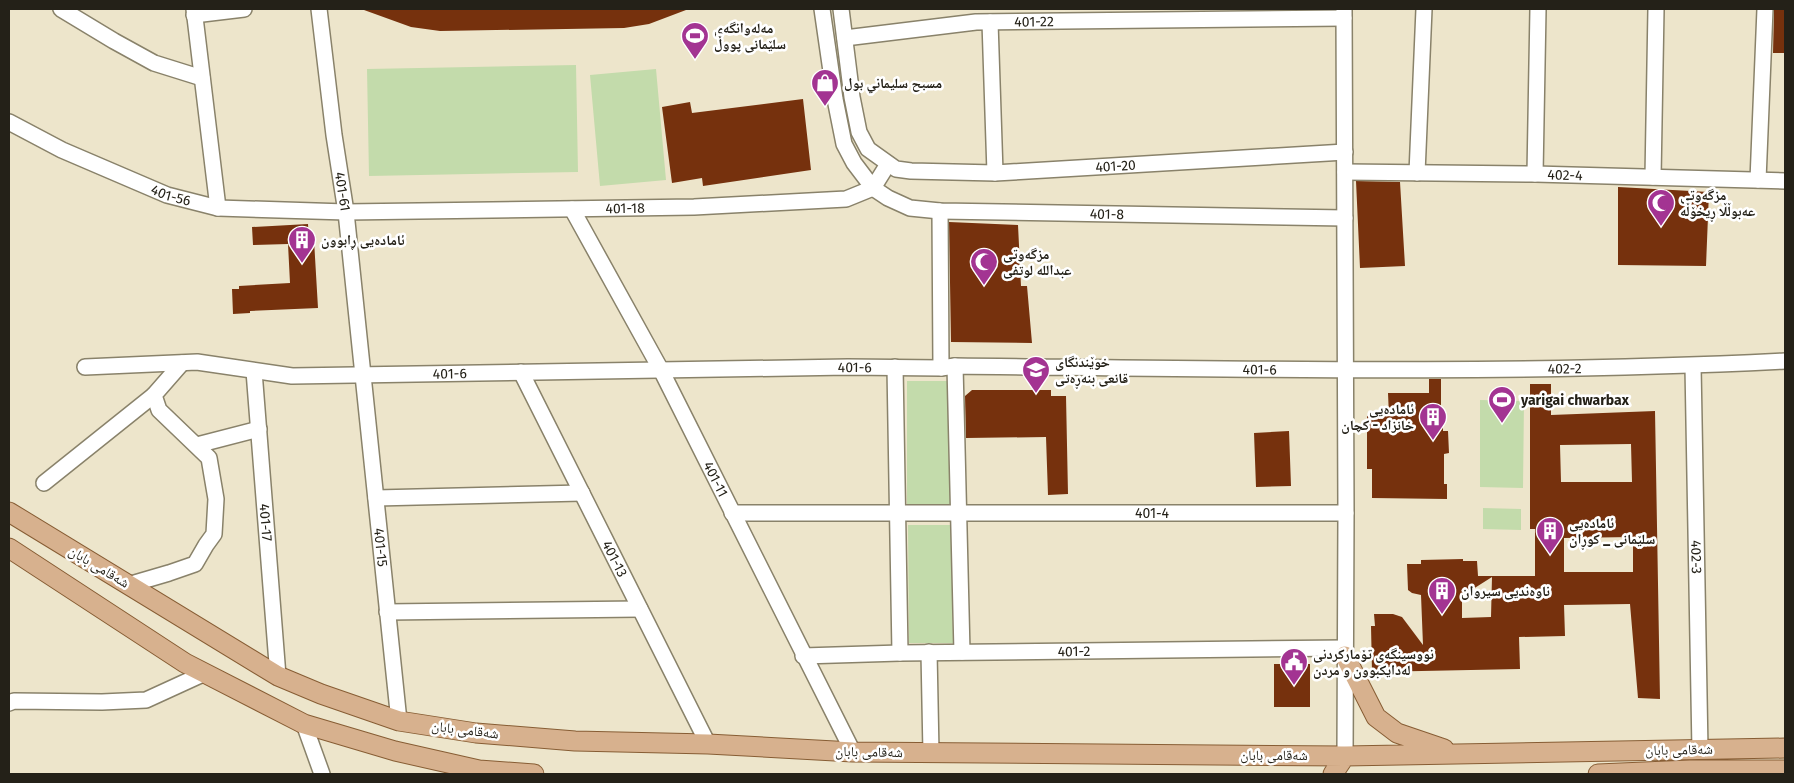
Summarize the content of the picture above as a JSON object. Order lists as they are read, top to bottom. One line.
{"streets":{"main road":["شەقامی بابان"],"street":["401-22","401-20","402-4","401-61","401-56","401-18","401-8","401-6","402-2","401-11","401-4","401-17","401-15","401-13","402-3","401-2"]},"crossings":[["401-61","401-56"],["401-61","401-18"],["401-61","401-6"],["401-61","401-15"],["401-56","401-18"],["401-18","401-8"],["401-18","401-11"],["401-6","402-2"],["401-6","401-11"],["401-6","401-17"],["401-6","401-15"],["401-6","401-13"],["402-2","402-3"],["401-11","401-4"],["401-11","شەقامی بابان"],["401-11","401-2"],["401-17","شەقامی بابان"],["401-15","شەقامی بابان"],["401-13","شەقامی بابان"],["402-3","شەقامی بابان"]],"places":{"sports":["مەلەوانگەی سلێمانی پووڵ","yarigai chwarbax"],"shop":["مسبح سلیماني بول"],"mosque":["مزگەوتی عەبوڵڵا ڕیخۆڵە","مزگەوتی عبداللە لوتفی"],"building":["ئامادەیی ڕابوون","ئامادەیی خانزاد - کچان","ئامادەیی سلێمانی _ کوڕان","ناوەندیی سیروان"],"school or university":["خوێندنگای قانعی بنەڕەتی"],"public building":["نووسینگەی تۆمارکردنی لەدایکبوون و مردن"]}}
